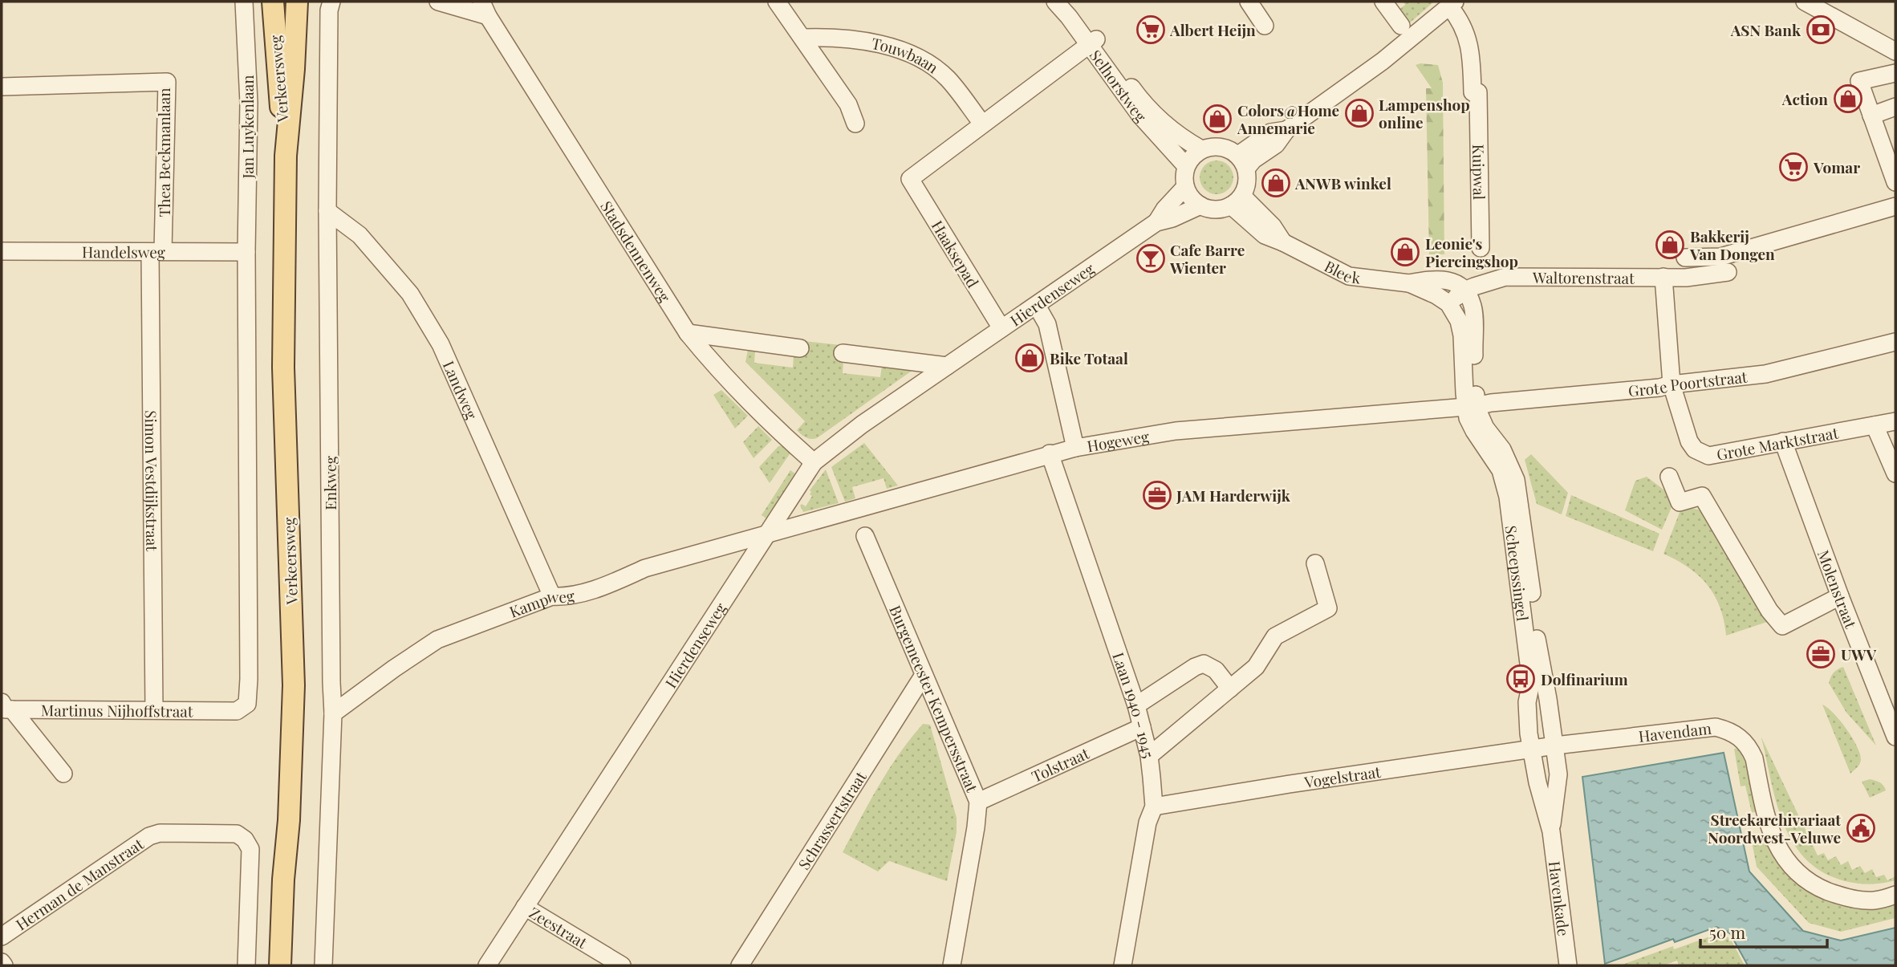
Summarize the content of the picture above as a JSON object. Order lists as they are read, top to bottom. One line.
{"streets":{"main road":["Verkeersweg"],"street":["Touwbaan","Selhorstweg","Jan Luykenlaan","Thea Beckmanlaan","Kuipwal","Handelsweg","Stadsdennenweg","Haaksepad","Bleek","Waltorenstraat","Hierdenseweg","Grote Poortstraat","Landweg","Hogeweg","Grote Marktstraat","Simon Vestdijkstraat","Enkweg","Scheepssingel","Molenstraat","Kampweg","Burgemeester Kempersstraat","Laan 1940 - 1945","Martinus Nijhoffstraat","Havendam","Tolstraat","Vogelstraat","Schrassertstraat","Herman de Manstraat","Havenkade","Zeestraat"]},"crossings":[["Touwbaan","Haaksepad"],["Selhorstweg","Bleek"],["Selhorstweg","Hierdenseweg"],["Jan Luykenlaan","Handelsweg"],["Jan Luykenlaan","Martinus Nijhoffstraat"],["Thea Beckmanlaan","Handelsweg"],["Thea Beckmanlaan","Simon Vestdijkstraat"],["Handelsweg","Simon Vestdijkstraat"],["Handelsweg","Martinus Nijhoffstraat"],["Stadsdennenweg","Hierdenseweg"],["Haaksepad","Hierdenseweg"],["Bleek","Waltorenstraat"],["Bleek","Hierdenseweg"],["Waltorenstraat","Grote Marktstraat"],["Hierdenseweg","Hogeweg"],["Hierdenseweg","Kampweg"],["Hierdenseweg","Zeestraat"],["Grote Poortstraat","Hogeweg"],["Grote Poortstraat","Grote Marktstraat"],["Grote Poortstraat","Scheepssingel"],["Landweg","Enkweg"],["Landweg","Kampweg"],["Hogeweg","Scheepssingel"],["Hogeweg","Kampweg"],["Hogeweg","Laan 1940 - 1945"],["Grote Marktstraat","Molenstraat"],["Simon Vestdijkstraat","Martinus Nijhoffstraat"],["Enkweg","Kampweg"],["Scheepssingel","Havendam"],["Scheepssingel","Vogelstraat"],["Scheepssingel","Havenkade"],["Burgemeester Kempersstraat","Tolstraat"],["Burgemeester Kempersstraat","Schrassertstraat"],["Laan 1940 - 1945","Tolstraat"],["Laan 1940 - 1945","Vogelstraat"],["Havendam","Vogelstraat"],["Havendam","Havenkade"],["Vogelstraat","Havenkade"]],"places":{"supermarket":["Albert Heijn","Vomar"],"bank":["ASN Bank"],"shop":["Action","Lampenshop online","Colors@Home Annemarie","ANWB winkel","Bakkerij Van Dongen","Leonie's Piercingshop","Bike Totaal"],"bar":["Cafe Barre Wienter"],"office":["JAM Harderwijk","UWV"],"bus stop":["Dolfinarium"],"public building":["Streekarchivariaat Noordwest-Veluwe"]},"scale_bar":"50 m"}
